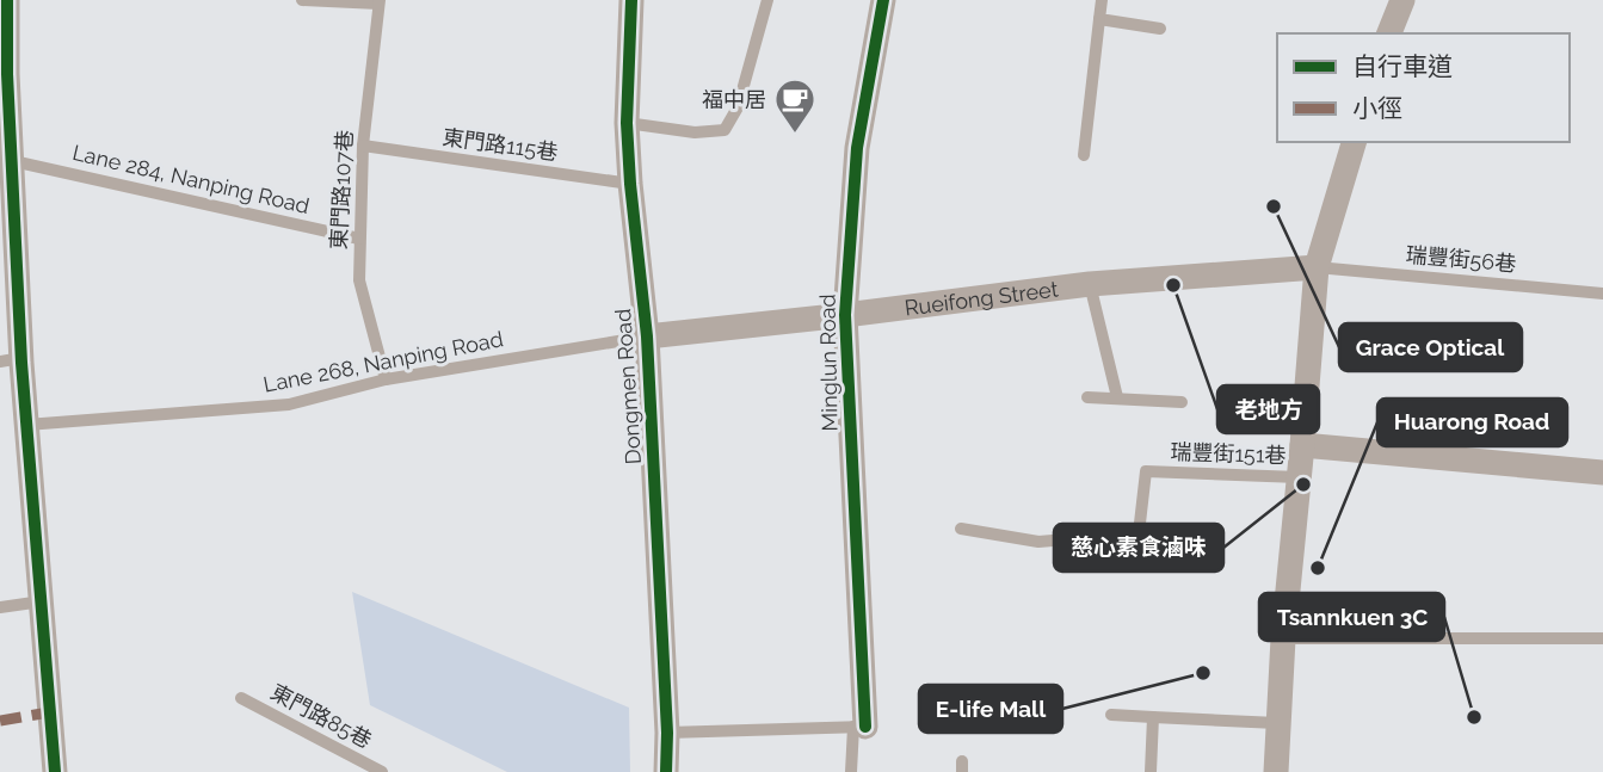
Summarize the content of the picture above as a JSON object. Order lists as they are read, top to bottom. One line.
{"streets":{"street":["Rueifong Street","Minglun Road","Dongmen Road"],"lane":["東門路115巷","Lane 284, Nanping Road","東門路107巷","瑞豐街56巷","Lane 268, Nanping Road","瑞豐街151巷","東門路85巷"]},"crossings":[["東門路115巷","東門路107巷"],["東門路115巷","Dongmen Road"],["Lane 284, Nanping Road","東門路107巷"],["東門路107巷","Lane 268, Nanping Road"],["瑞豐街56巷","Rueifong Street"],["Rueifong Street","Lane 268, Nanping Road"],["Rueifong Street","Minglun Road"],["Rueifong Street","Dongmen Road"],["Lane 268, Nanping Road","Dongmen Road"]],"places":{"cafe":["福中居"],"other":["Grace Optical","老地方","慈心素食滷味","Huarong Road","E-life Mall","Tsannkuen 3C"]},"legend":["自行車道","小徑"]}
